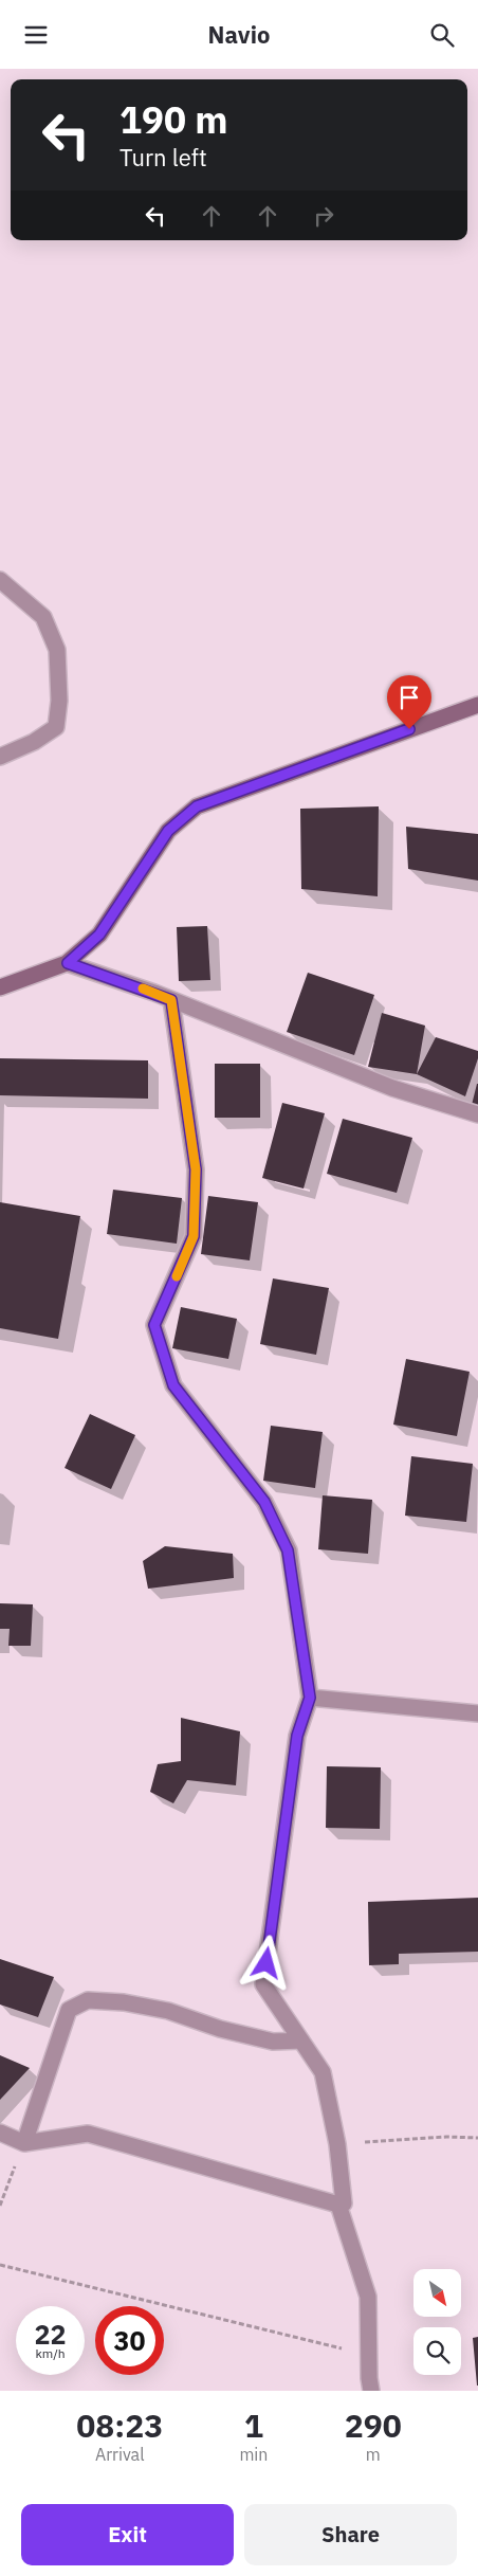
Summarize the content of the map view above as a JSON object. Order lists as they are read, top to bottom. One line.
{"north":"bottom right","page":{"header":"Navio","turn":["190 m","Turn left"],"speed":"22 km/h","limit":"30","eta":["08:23","Arrival","1","min","290","m"],"buttons":["Exit","Share"]}}
